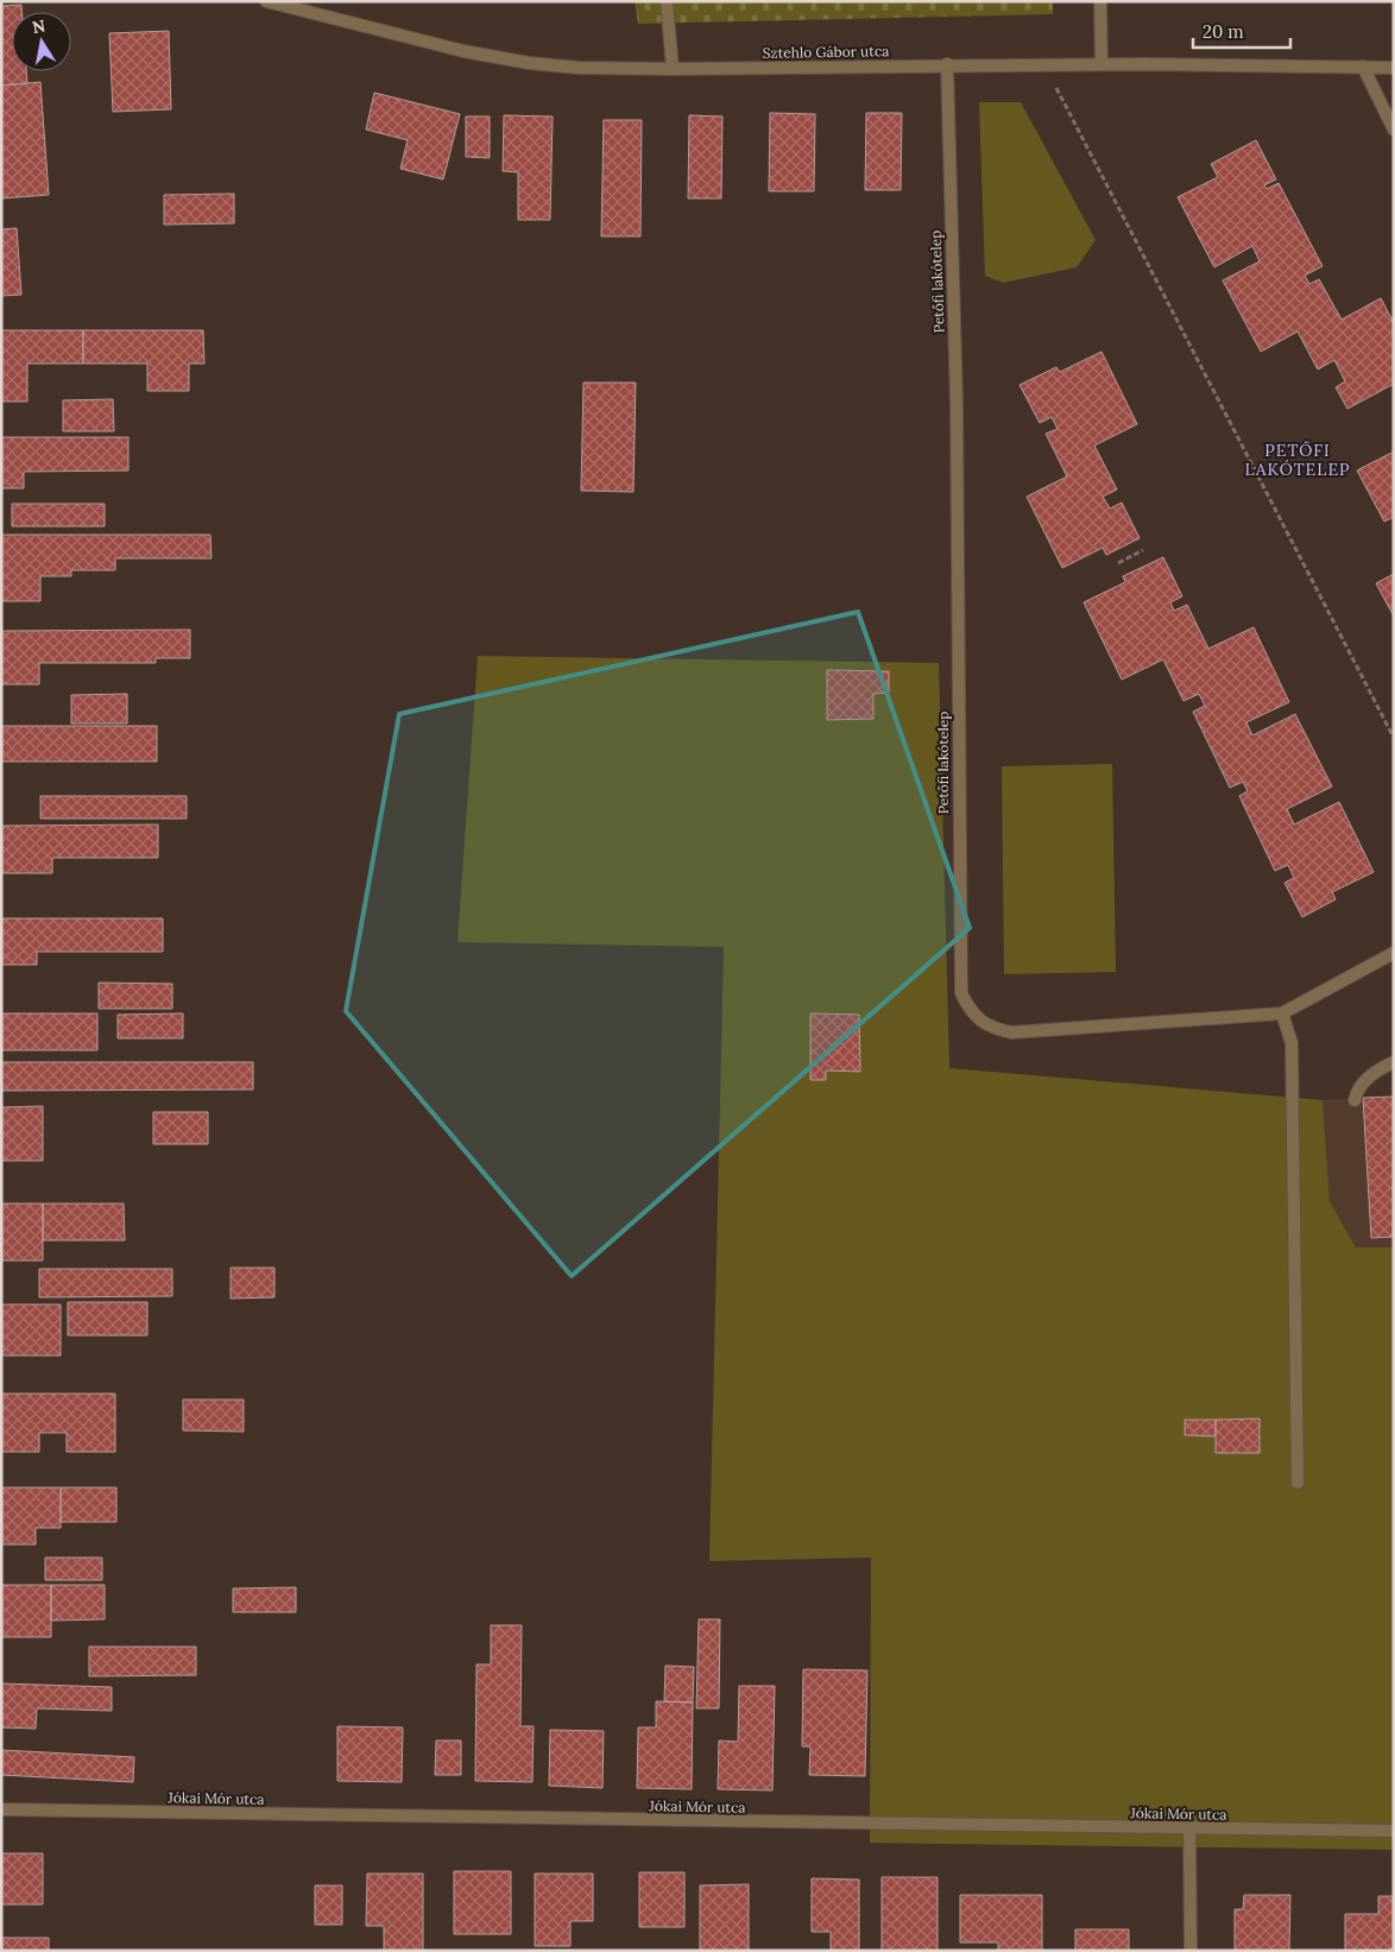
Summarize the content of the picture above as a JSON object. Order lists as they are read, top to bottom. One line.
{"streets":{"street":["Sztehlo Gábor utca","Petőfi lakótelep","Jókai Mór utca"]},"crossings":[["Sztehlo Gábor utca","Petőfi lakótelep"]],"districts":["PETŐFI LAKÓTELEP"],"scale_bar":"20 m","north":"top"}
